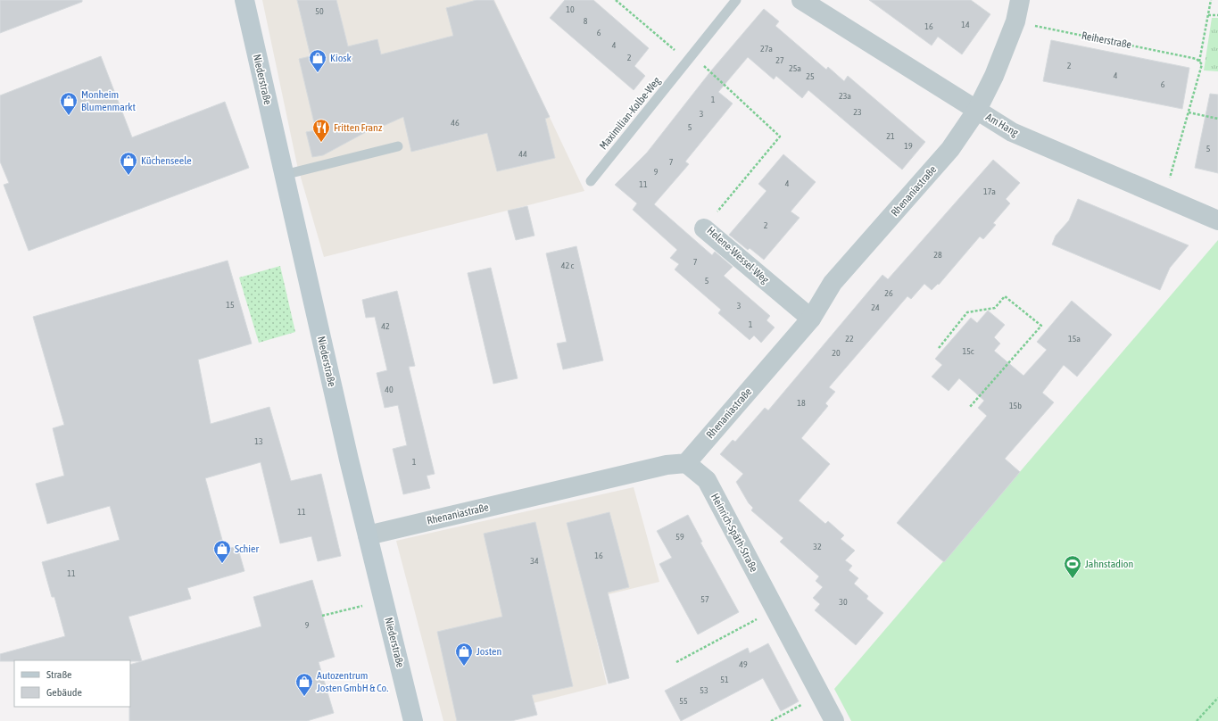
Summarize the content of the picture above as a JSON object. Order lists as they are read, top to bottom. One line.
{"streets":{"street":["Niederstraße","Am Hang","Rhenaniastraße","Helene-Wessel-Weg","Heinrich-Späth-Straße"],"lane":["Maximilian-Kolbe-Weg"],"path":["Reiherstraße"]},"crossings":[["Niederstraße","Rhenaniastraße"],["Maximilian-Kolbe-Weg","Helene-Wessel-Weg"],["Am Hang","Rhenaniastraße"],["Rhenaniastraße","Helene-Wessel-Weg"],["Rhenaniastraße","Heinrich-Späth-Straße"]],"places":{"shop":["Kiosk","Monheim Blumenmarkt","Küchenseele","Schier","Josten","Autozentrum Josten GmbH & Co."],"restaurant":["Fritten Franz"],"sports":["Jahnstadion"]},"house_numbers":["10","50","8","14","16","6","4","27a","2","27","2","25a","4","25","6","23a","1","23","3","46","5","21","19","5","44","7","9","4","11","17a","2","28","7","42 c","5","26","15","3","24","1","42","22","15a","15c","20","40","18","15b","13","1","11","59","32","16","34","11","57","30","9","49","51","53","55"],"legend":["Straße","Gebäude"]}
